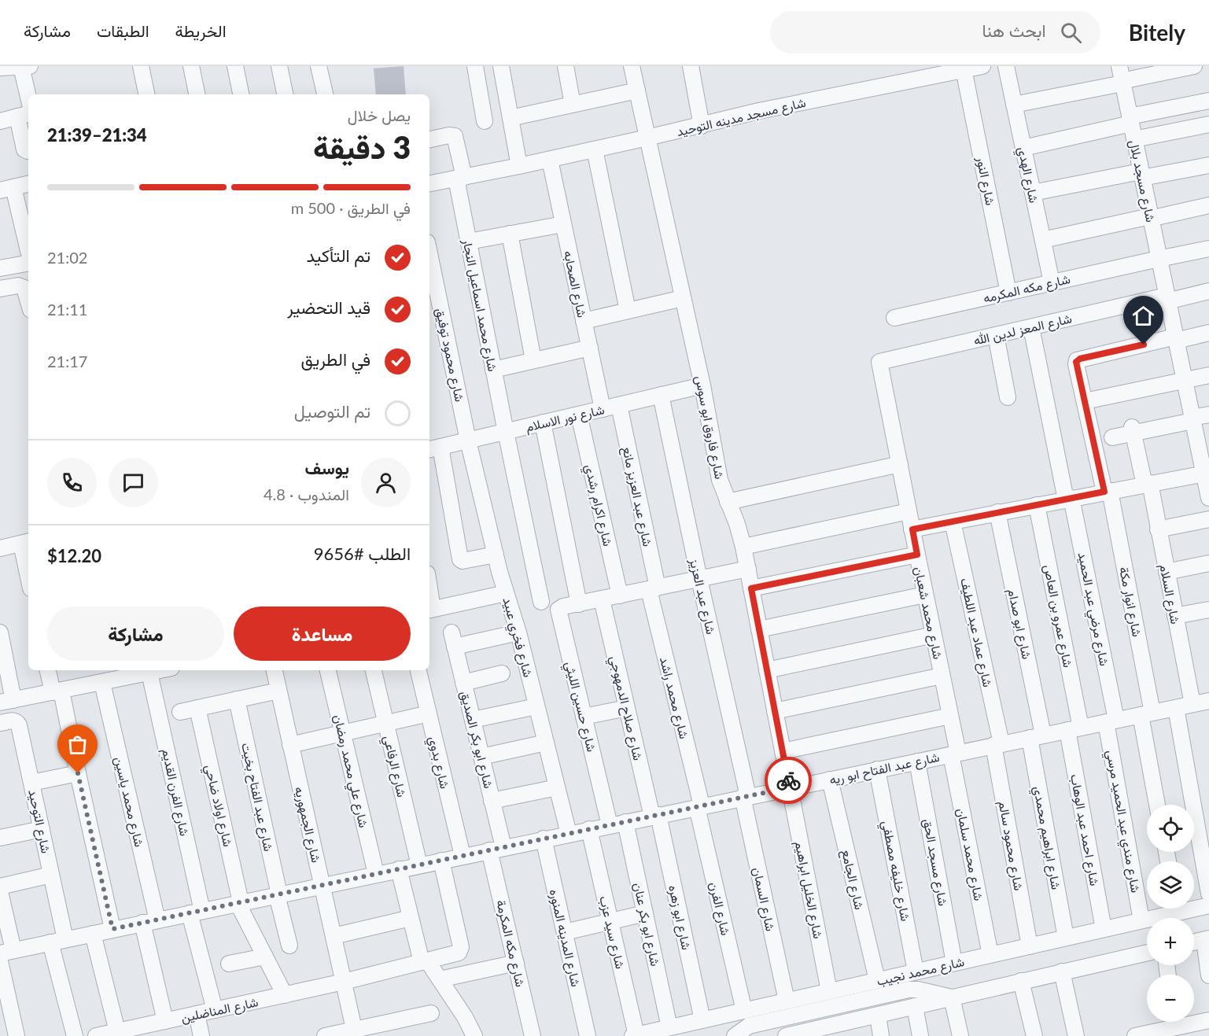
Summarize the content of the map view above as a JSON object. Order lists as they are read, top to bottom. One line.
{"streets":{"street":["شارع مسجد مدينه التوحيد","شارع الهدي","شارع النور","شارع مسجد بلال","شارع الصحابه","شارع مكه المكرمه","شارع محمد اسماعيل النجار","شارع المعز لدين الله","شارع محمود توفيق","شارع نور الاسلام","شارع فاروق ابو سوس","شارع عبد العزيز مانع","شارع اكرام رشدي","شارع السلام","شارع عبد العزيز","شارع انوار مكة","شارع مرضي عبد الحميد","شارع محمد شعبان","شارع عمرو بن العاص","شارع ابو صدام","شارع عماد عبد اللطيف","شارع فخري عبيد","شارع محمد راشد","شارع حسين الليثي","شارع صلاح الدمهوجي","شارع ابو بكر الصديق","شارع بدوي","شارع الرفاعي","شارع عبد الفتاح ابو ريه","شارع علي محمد رمضان","شارع الفرن القديم","شارع عبد الفتاح بخيت","شارع محمد ياسين","شارع اولاد ضاحي","شارع التوحيد","شارع مندي عبد الحميد مرسي","شارع الجمهوريه","شارع احمد عبد الوهاب","شارع ابراهيم محمدي","شارع محمود سالم","شارع محمد سلمان","شارع مسجد الحق","شارع خليفه مصطفي","شارع الجامع","شارع الخليل ابراهيم","شارع السمان","شارع الفرن","شارع ابو زهره","شارع ابو بكر عنان","شارع سيد عزب","شارع المدينه المنوره","شارع مكه المكرمة","شارع محمد نجيب","شارع المناضلين"]},"crossings":[["شارع مسجد مدينه التوحيد","شارع النور"],["شارع مسجد مدينه التوحيد","شارع الصحابه"],["شارع مسجد مدينه التوحيد","شارع محمد اسماعيل النجار"],["شارع مسجد مدينه التوحيد","شارع فاروق ابو سوس"],["شارع الهدي","شارع مكه المكرمه"],["شارع النور","شارع مكه المكرمه"],["شارع مسجد بلال","شارع مكه المكرمه"],["شارع مسجد بلال","شارع المعز لدين الله"],["شارع مسجد بلال","شارع انوار مكة"],["شارع الصحابه","شارع نور الاسلام"],["شارع محمد اسماعيل النجار","شارع نور الاسلام"],["شارع المعز لدين الله","شارع مرضي عبد الحميد"],["شارع المعز لدين الله","شارع محمد شعبان"],["شارع محمود توفيق","شارع نور الاسلام"],["شارع محمود توفيق","شارع فخري عبيد"],["شارع نور الاسلام","شارع فاروق ابو سوس"],["شارع نور الاسلام","شارع عبد العزيز مانع"],["شارع نور الاسلام","شارع اكرام رشدي"],["شارع نور الاسلام","شارع عبد العزيز"],["شارع نور الاسلام","شارع فخري عبيد"],["شارع فاروق ابو سوس","شارع عبد الفتاح ابو ريه"],["شارع فاروق ابو سوس","شارع الخليل ابراهيم"],["شارع عبد العزيز مانع","شارع محمد راشد"],["شارع السلام","شارع عبد الفتاح ابو ريه"],["شارع عبد العزيز","شارع عبد الفتاح ابو ريه"],["شارع عبد العزيز","شارع السمان"],["شارع انوار مكة","شارع عبد الفتاح ابو ريه"],["شارع مرضي عبد الحميد","شارع عبد الفتاح ابو ريه"],["شارع مرضي عبد الحميد","شارع مندي عبد الحميد مرسي"],["شارع محمد شعبان","شارع عبد الفتاح ابو ريه"],["شارع محمد شعبان","شارع محمد سلمان"],["شارع عمرو بن العاص","شارع عبد الفتاح ابو ريه"],["شارع عمرو بن العاص","شارع احمد عبد الوهاب"],["شارع ابو صدام","شارع عبد الفتاح ابو ريه"],["شارع ابو صدام","شارع ابراهيم محمدي"],["شارع عماد عبد اللطيف","شارع عبد الفتاح ابو ريه"],["شارع عماد عبد اللطيف","شارع محمود سالم"],["شارع فخري عبيد","شارع ابو بكر الصديق"],["شارع فخري عبيد","شارع عبد الفتاح ابو ريه"],["شارع محمد راشد","شارع عبد الفتاح ابو ريه"],["شارع محمد راشد","شارع الفرن"],["شارع حسين الليثي","شارع عبد الفتاح ابو ريه"],["شارع صلاح الدمهوجي","شارع عبد الفتاح ابو ريه"],["شارع صلاح الدمهوجي","شارع ابو زهره"],["شارع ابو بكر الصديق","شارع عبد الفتاح ابو ريه"],["شارع ابو بكر الصديق","شارع مكه المكرمة"],["شارع عبد الفتاح ابو ريه","شارع مندي عبد الحميد مرسي"],["شارع عبد الفتاح ابو ريه","شارع احمد عبد الوهاب"],["شارع عبد الفتاح ابو ريه","شارع ابراهيم محمدي"],["شارع عبد الفتاح ابو ريه","شارع محمود سالم"],["شارع عبد الفتاح ابو ريه","شارع محمد سلمان"],["شارع عبد الفتاح ابو ريه","شارع مسجد الحق"],["شارع عبد الفتاح ابو ريه","شارع خليفه مصطفي"],["شارع عبد الفتاح ابو ريه","شارع الجامع"],["شارع عبد الفتاح ابو ريه","شارع الخليل ابراهيم"],["شارع عبد الفتاح ابو ريه","شارع السمان"],["شارع عبد الفتاح ابو ريه","شارع الفرن"],["شارع عبد الفتاح ابو ريه","شارع ابو زهره"],["شارع عبد الفتاح ابو ريه","شارع ابو بكر عنان"],["شارع عبد الفتاح ابو ريه","شارع سيد عزب"],["شارع عبد الفتاح ابو ريه","شارع المدينه المنوره"],["شارع عبد الفتاح ابو ريه","شارع مكه المكرمة"],["شارع الفرن القديم","شارع المناضلين"],["شارع محمد ياسين","شارع المناضلين"],["شارع اولاد ضاحي","شارع المناضلين"],["شارع مندي عبد الحميد مرسي","شارع محمد نجيب"],["شارع الجمهوريه","شارع المناضلين"],["شارع احمد عبد الوهاب","شارع محمد نجيب"],["شارع ابراهيم محمدي","شارع محمد نجيب"],["شارع محمود سالم","شارع محمد نجيب"],["شارع محمد سلمان","شارع محمد نجيب"],["شارع مسجد الحق","شارع محمد نجيب"],["شارع خليفه مصطفي","شارع محمد نجيب"],["شارع الجامع","شارع محمد نجيب"],["شارع الخليل ابراهيم","شارع محمد نجيب"],["شارع السمان","شارع محمد نجيب"],["شارع الفرن","شارع محمد نجيب"],["شارع ابو زهره","شارع محمد نجيب"],["شارع ابو بكر عنان","شارع محمد نجيب"],["شارع سيد عزب","شارع محمد نجيب"]],"page":{"header":"Bitely","search":"ابحث هنا","nav":["الخريطة","الطبقات","مشاركة"],"heading":["3 دقيقة","يصل خلال","21:34–21:39"],"panel":["يوسف","المندوب · 4.8","الطلب #9656","$12.20"],"bar":"في الطريق · 500 m","list":[["تم التأكيد","21:02"],["قيد التحضير","21:11"],["في الطريق","21:17"],"تم التوصيل"],"buttons":["مساعدة","مشاركة"],"map_buttons":["+","−"]}}
